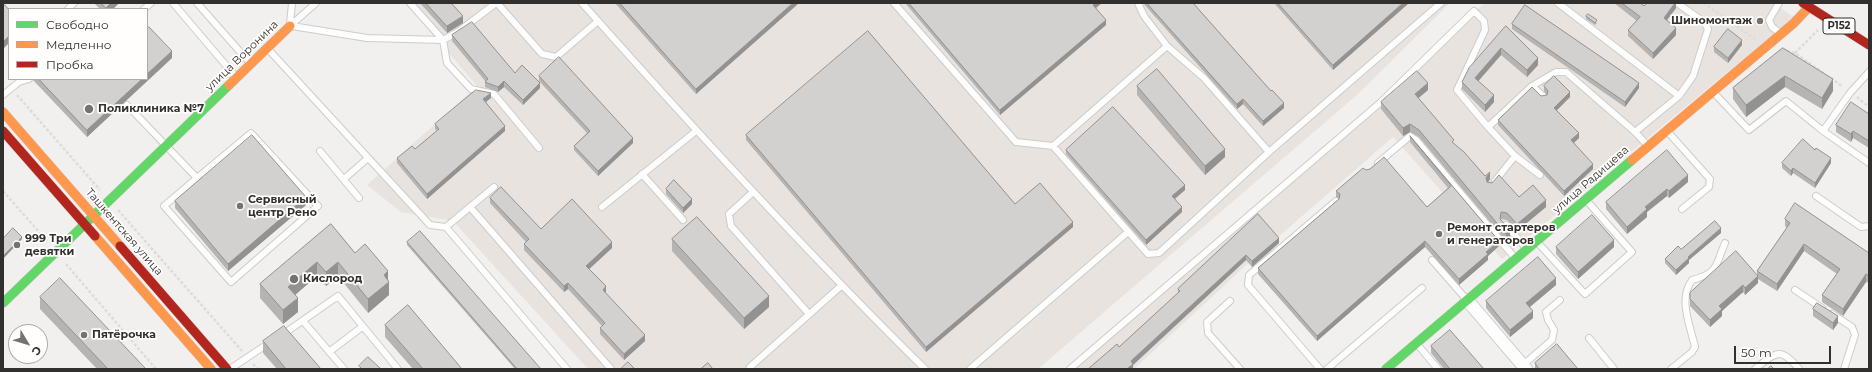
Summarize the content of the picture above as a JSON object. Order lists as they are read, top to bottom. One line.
{"streets":{"street":["Р152","улица Воронина","улица Радищева","Ташкентская улица"]},"crossings":[["Р152","улица Радищева"],["улица Воронина","Ташкентская улица"]],"places":["Шиномонтаж","Поликлиника №7","Сервисный центр Рено","Ремонт стартеров и генераторов","999 Три девятки","Кислород","Пятёрочка"],"legend":["Свободно","Медленно","Пробка"],"scale_bar":"50 m","north":"bottom right"}
